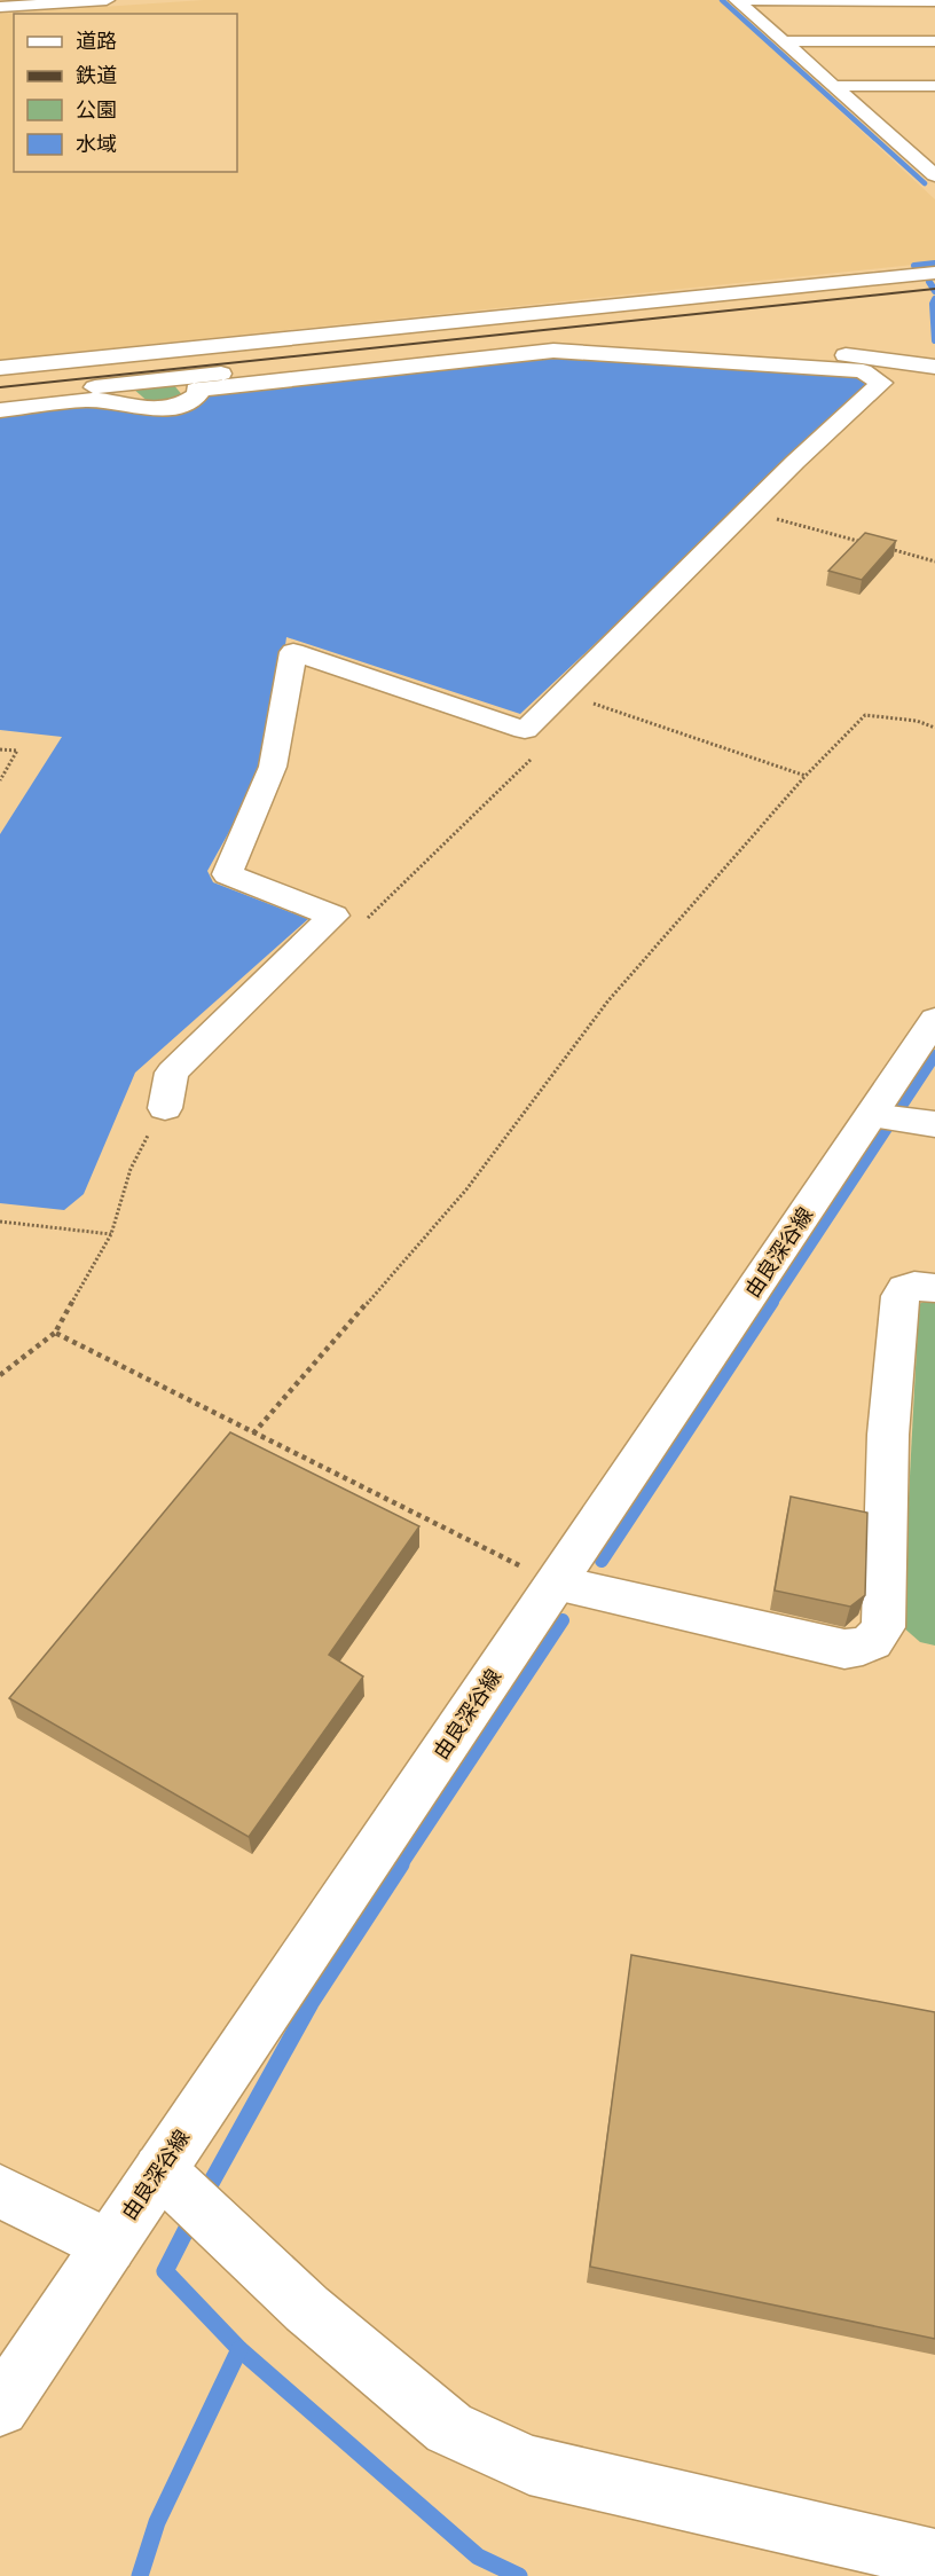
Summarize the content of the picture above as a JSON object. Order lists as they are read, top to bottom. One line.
{"streets":{"street":["由良深谷線"]},"legend":["道路","鉄道","公園","水域"]}
